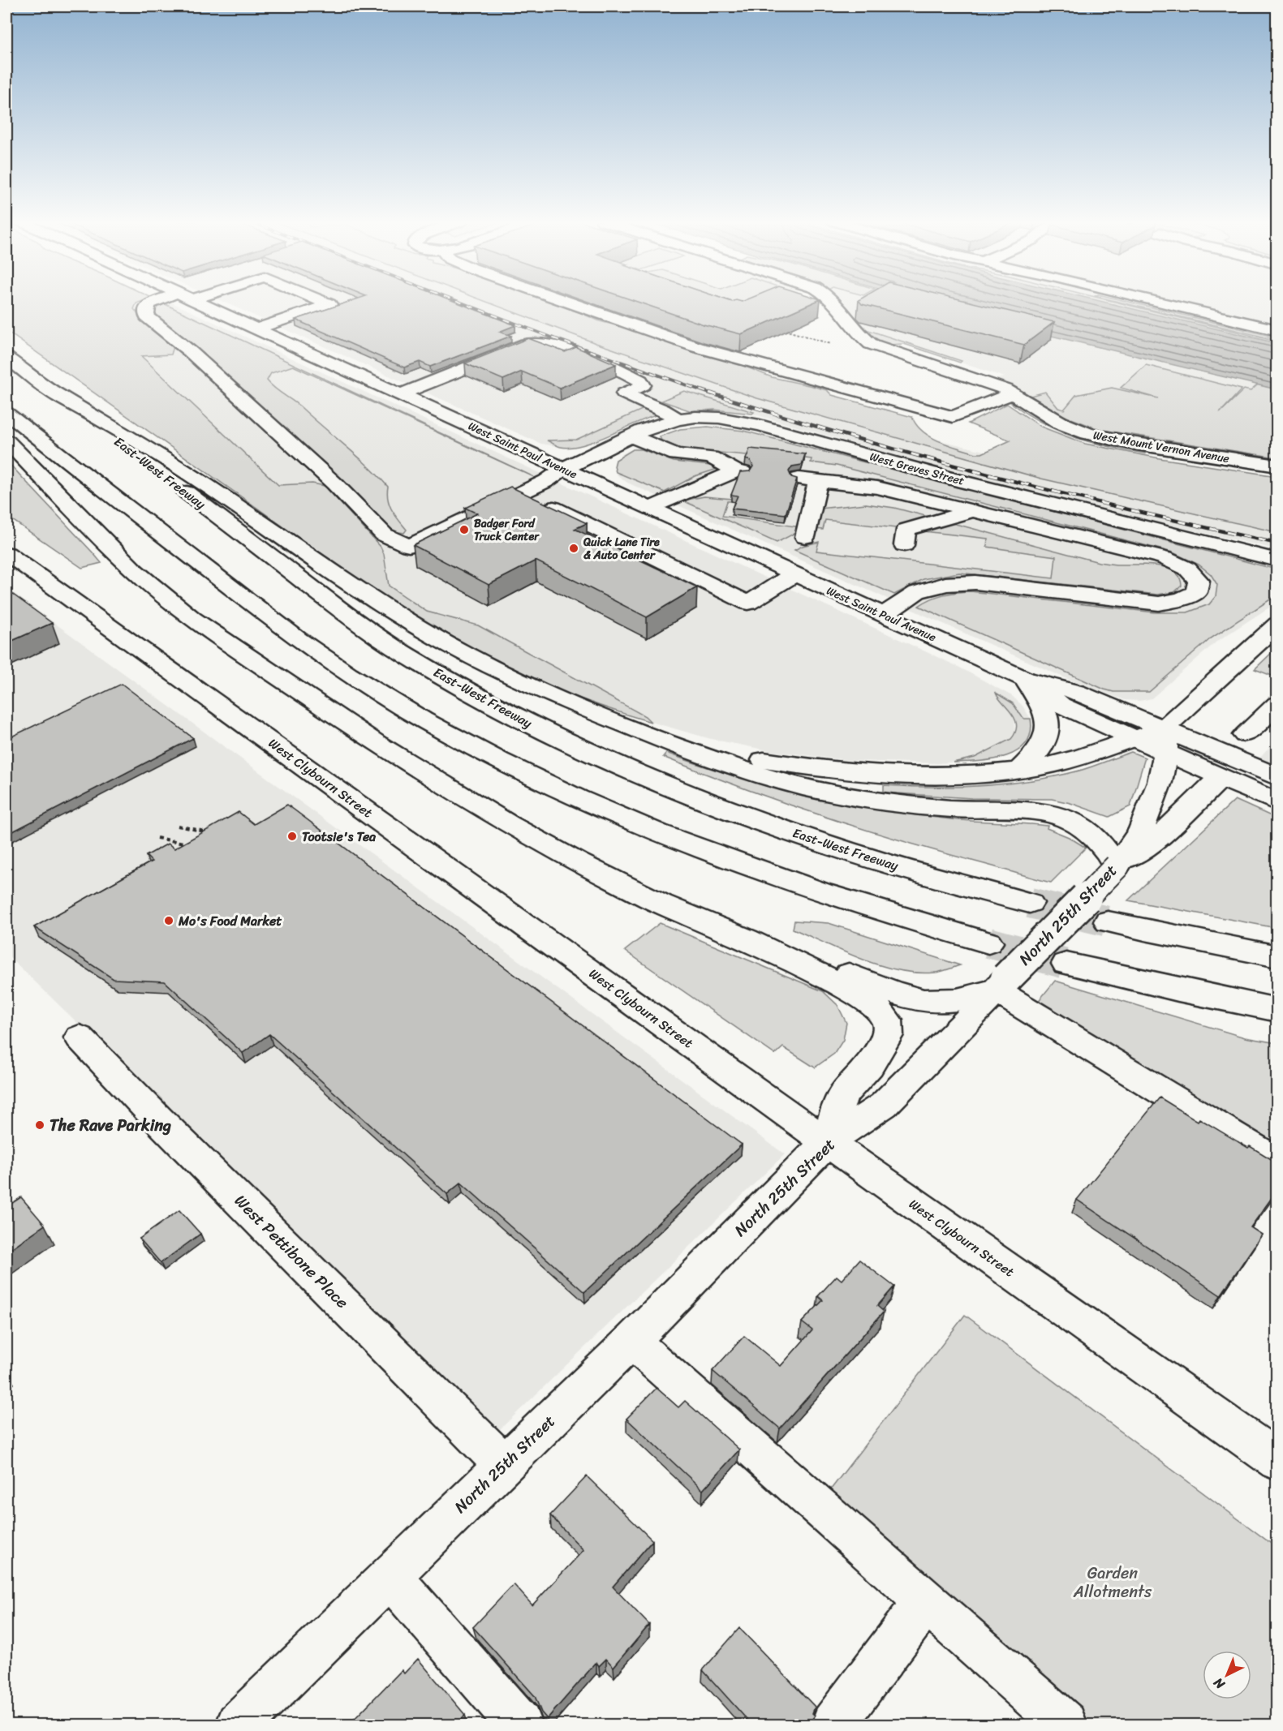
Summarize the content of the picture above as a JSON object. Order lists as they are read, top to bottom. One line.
{"streets":{"main road":["West Mount Vernon Avenue","West Saint Paul Avenue","West Greves Street","East-West Freeway","West Clybourn Street","North 25th Street","West Pettibone Place"]},"crossings":[["West Saint Paul Avenue","West Greves Street"],["West Saint Paul Avenue","North 25th Street"],["West Clybourn Street","North 25th Street"],["North 25th Street","West Pettibone Place"]],"parks":["Garden Allotments"],"places":["Badger Ford Truck Center","Quick Lane Tire & Auto Center","Tootsie's Tea","Mo's Food Market","The Rave Parking"],"north":"bottom left"}
